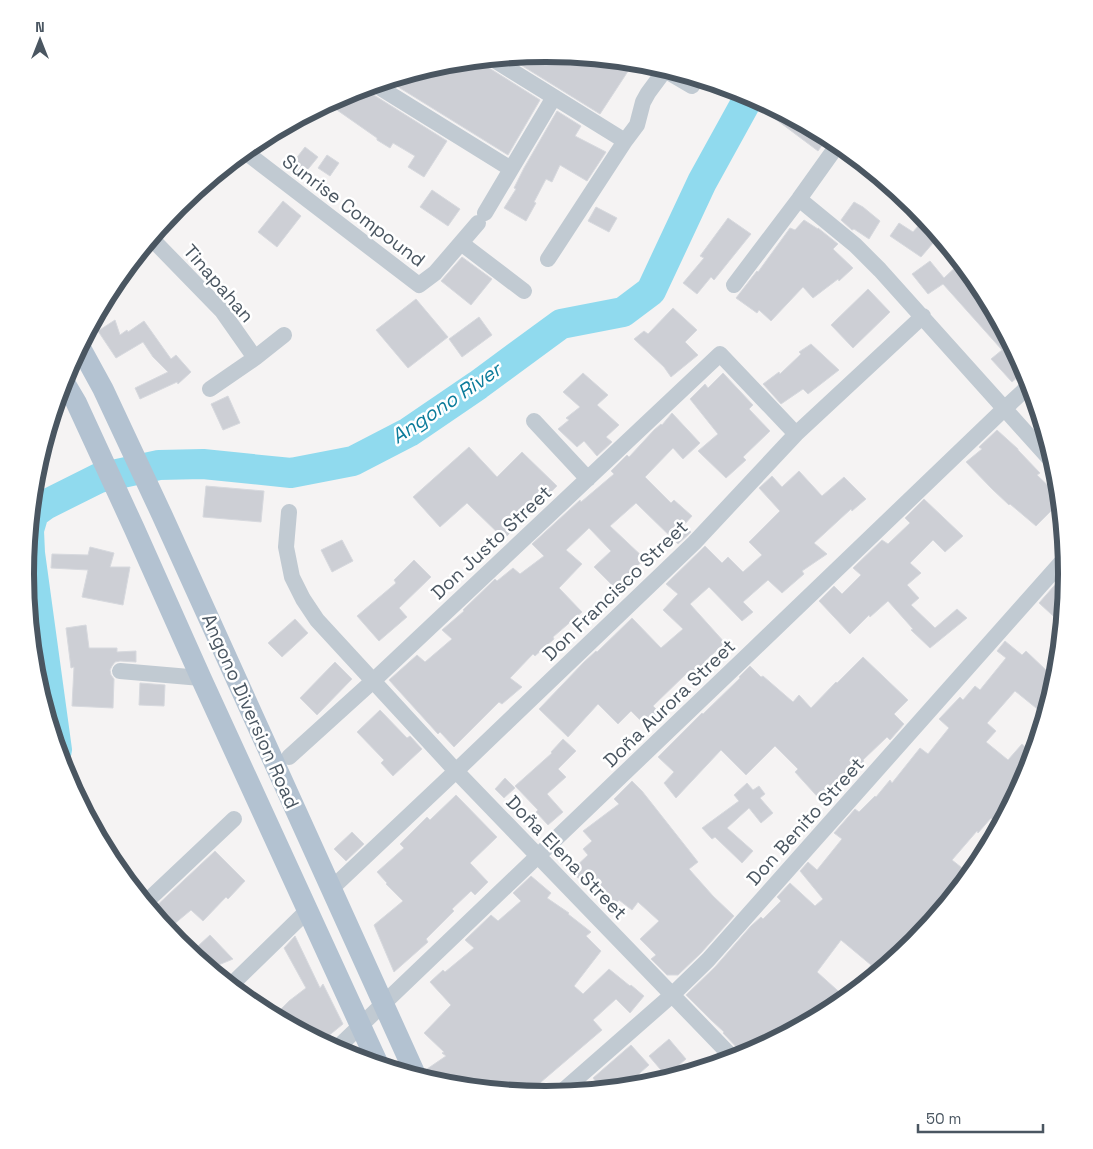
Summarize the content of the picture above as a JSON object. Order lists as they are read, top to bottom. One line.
{"streets":{"main road":["Angono Diversion Road"],"street":["Sunrise Compound","Tinapahan","Don Justo Street","Don Francisco Street","Doña Aurora Street","Don Benito Street","Doña Elena Street"]},"crossings":[["Don Justo Street","Don Francisco Street"],["Don Justo Street","Doña Elena Street"],["Don Francisco Street","Angono Diversion Road"],["Don Francisco Street","Doña Elena Street"],["Doña Aurora Street","Angono Diversion Road"],["Doña Aurora Street","Doña Elena Street"],["Don Benito Street","Doña Elena Street"]],"water":["Angono River"],"scale_bar":"50 m","north":"top"}
